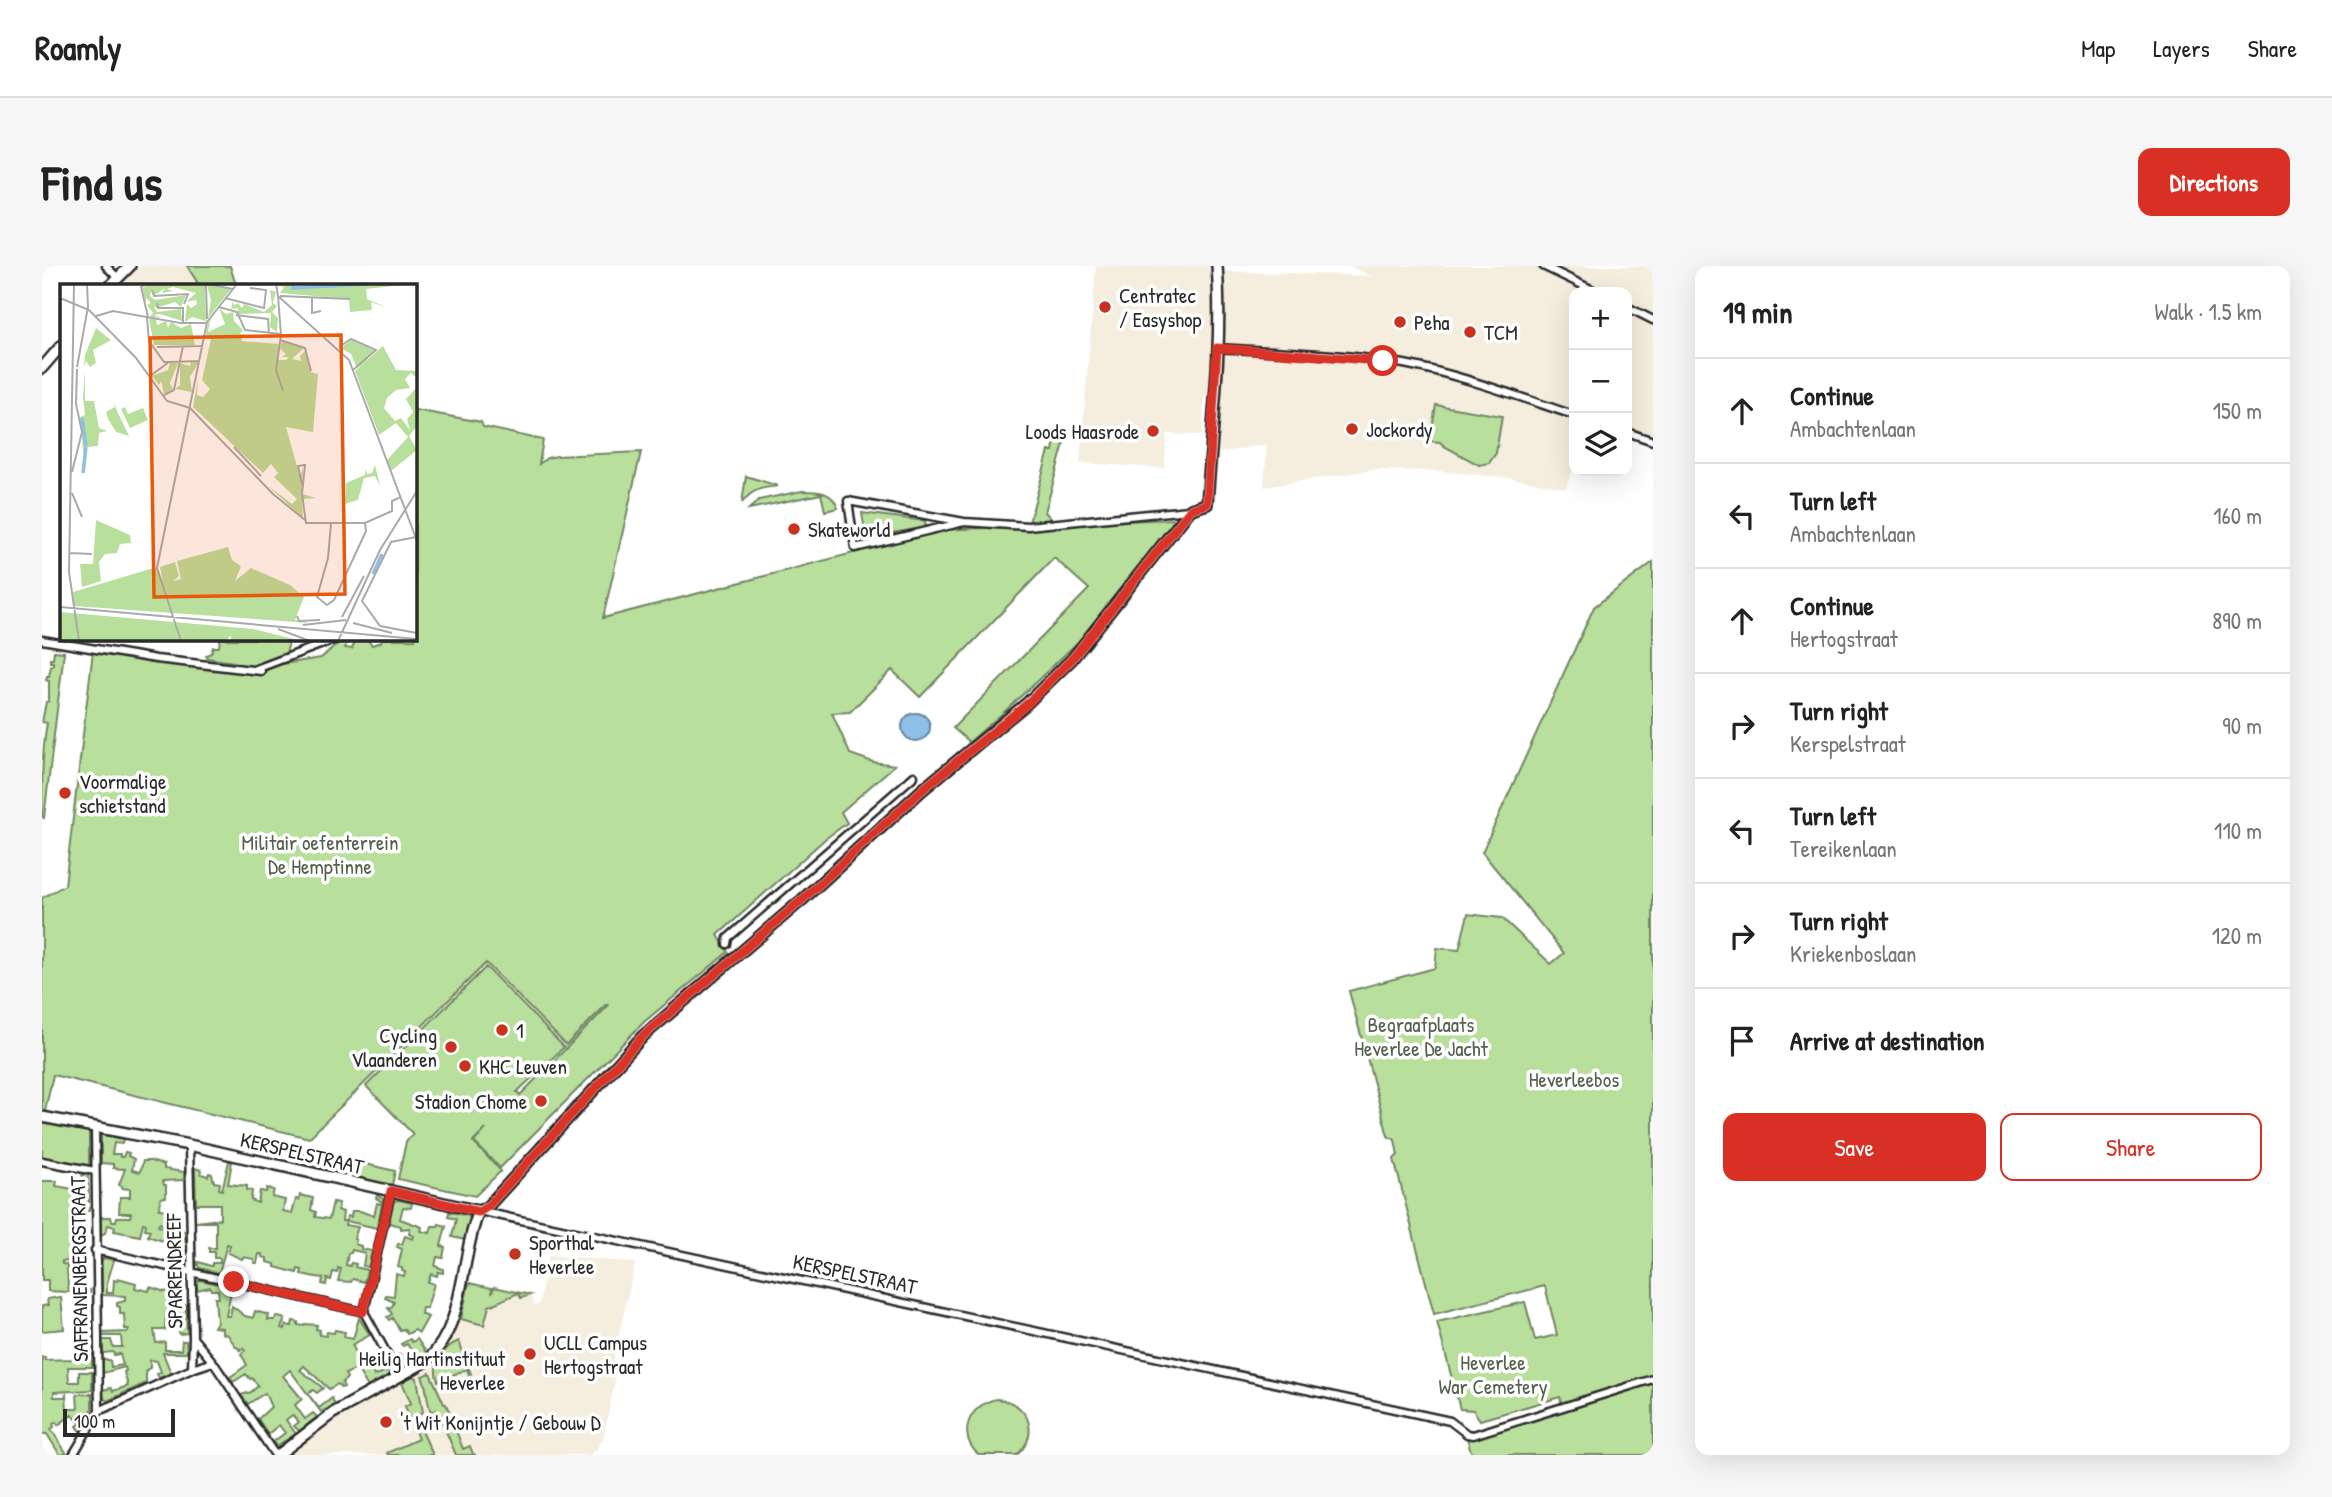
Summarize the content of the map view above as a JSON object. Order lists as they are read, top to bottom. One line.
{"streets":{"street":["KERSPELSTRAAT","SAFFRANENBERGSTRAAT","SPARRENDREEF"]},"crossings":[["KERSPELSTRAAT","SAFFRANENBERGSTRAAT"],["KERSPELSTRAAT","SPARRENDREEF"]],"parks":["Militair oefenterrein De Hemptinne","Begraafplaats Heverlee De Jacht","Heverleebos","Heverlee War Cemetery"],"places":["Centratec / Easyshop","Peha","TCM","Jockordy","Loods Haasrode","Skateworld","Voormalige schietstand","1","Cycling Vlaanderen","KHC Leuven","Stadion Chome","Sporthal Heverlee","UCLL Campus Hertogstraat","Heilig Hartinstituut Heverlee","'t Wit Konijntje / Gebouw D"],"scale_bar":"100 m","page":{"header":"Roamly","nav":["Map","Layers","Share"],"buttons":["Directions",["Save","Share"]],"title":"Find us","heading":["19 min","Walk · 1.5 km"],"map_buttons":["+","−"],"list":[["Continue","Ambachtenlaan","150 m"],["Turn left","Ambachtenlaan","160 m"],["Continue","Hertogstraat","890 m"],["Turn right","Kerspelstraat","90 m"],["Turn left","Tereikenlaan","110 m"],["Turn right","Kriekenboslaan","120 m"],"Arrive at destination"],"scale":"100 m"}}
